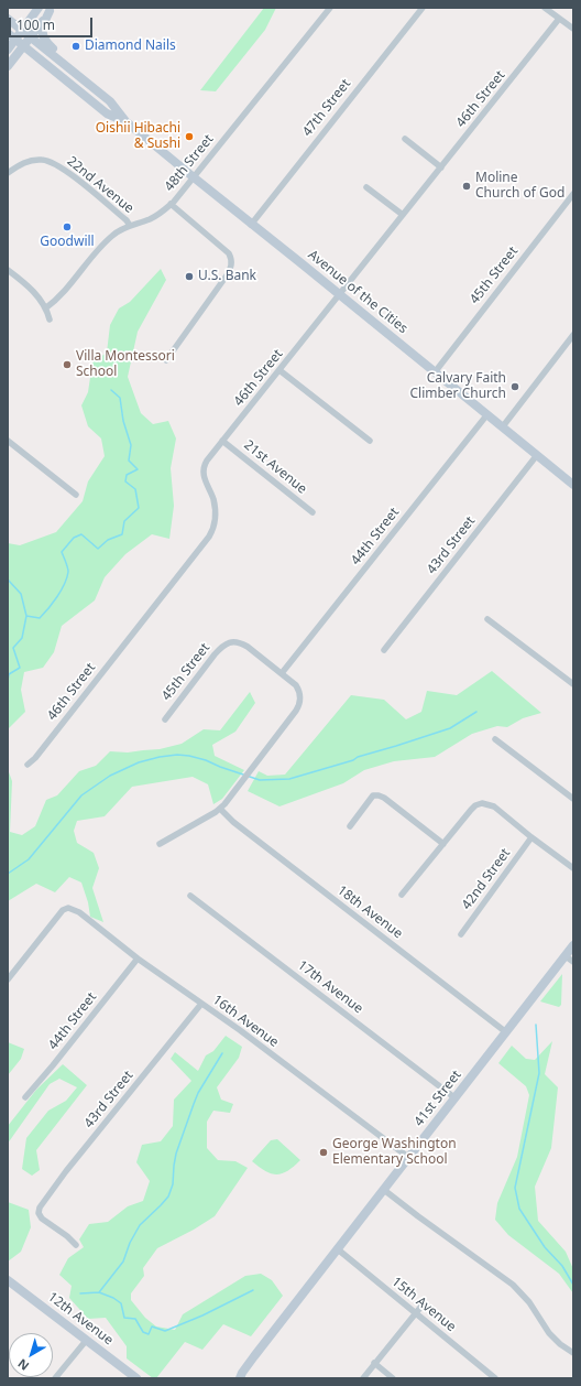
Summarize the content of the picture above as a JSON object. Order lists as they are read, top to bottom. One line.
{"streets":{"main road":["Avenue of the Cities","41st Street","12th Avenue"],"street":["46th Street","47th Street","48th Street","22nd Avenue","45th Street","21st Avenue","44th Street","43rd Street","42nd Street","18th Avenue","17th Avenue","16th Avenue","15th Avenue"]},"crossings":[["46th Street","Avenue of the Cities"],["46th Street","21st Avenue"],["47th Street","Avenue of the Cities"],["48th Street","22nd Avenue"],["48th Street","Avenue of the Cities"],["45th Street","Avenue of the Cities"],["45th Street","44th Street"],["Avenue of the Cities","44th Street"],["Avenue of the Cities","43rd Street"],["44th Street","16th Avenue"],["43rd Street","16th Avenue"],["18th Avenue","41st Street"],["17th Avenue","41st Street"],["16th Avenue","41st Street"],["41st Street","15th Avenue"]],"places":["Diamond Nails","Oishii Hibachi & Sushi","Moline Church of God","Goodwill","U.S. Bank","Villa Montessori School","Calvary Faith Climber Church","George Washington Elementary School"],"scale_bar":"100 m","north":"bottom left"}
